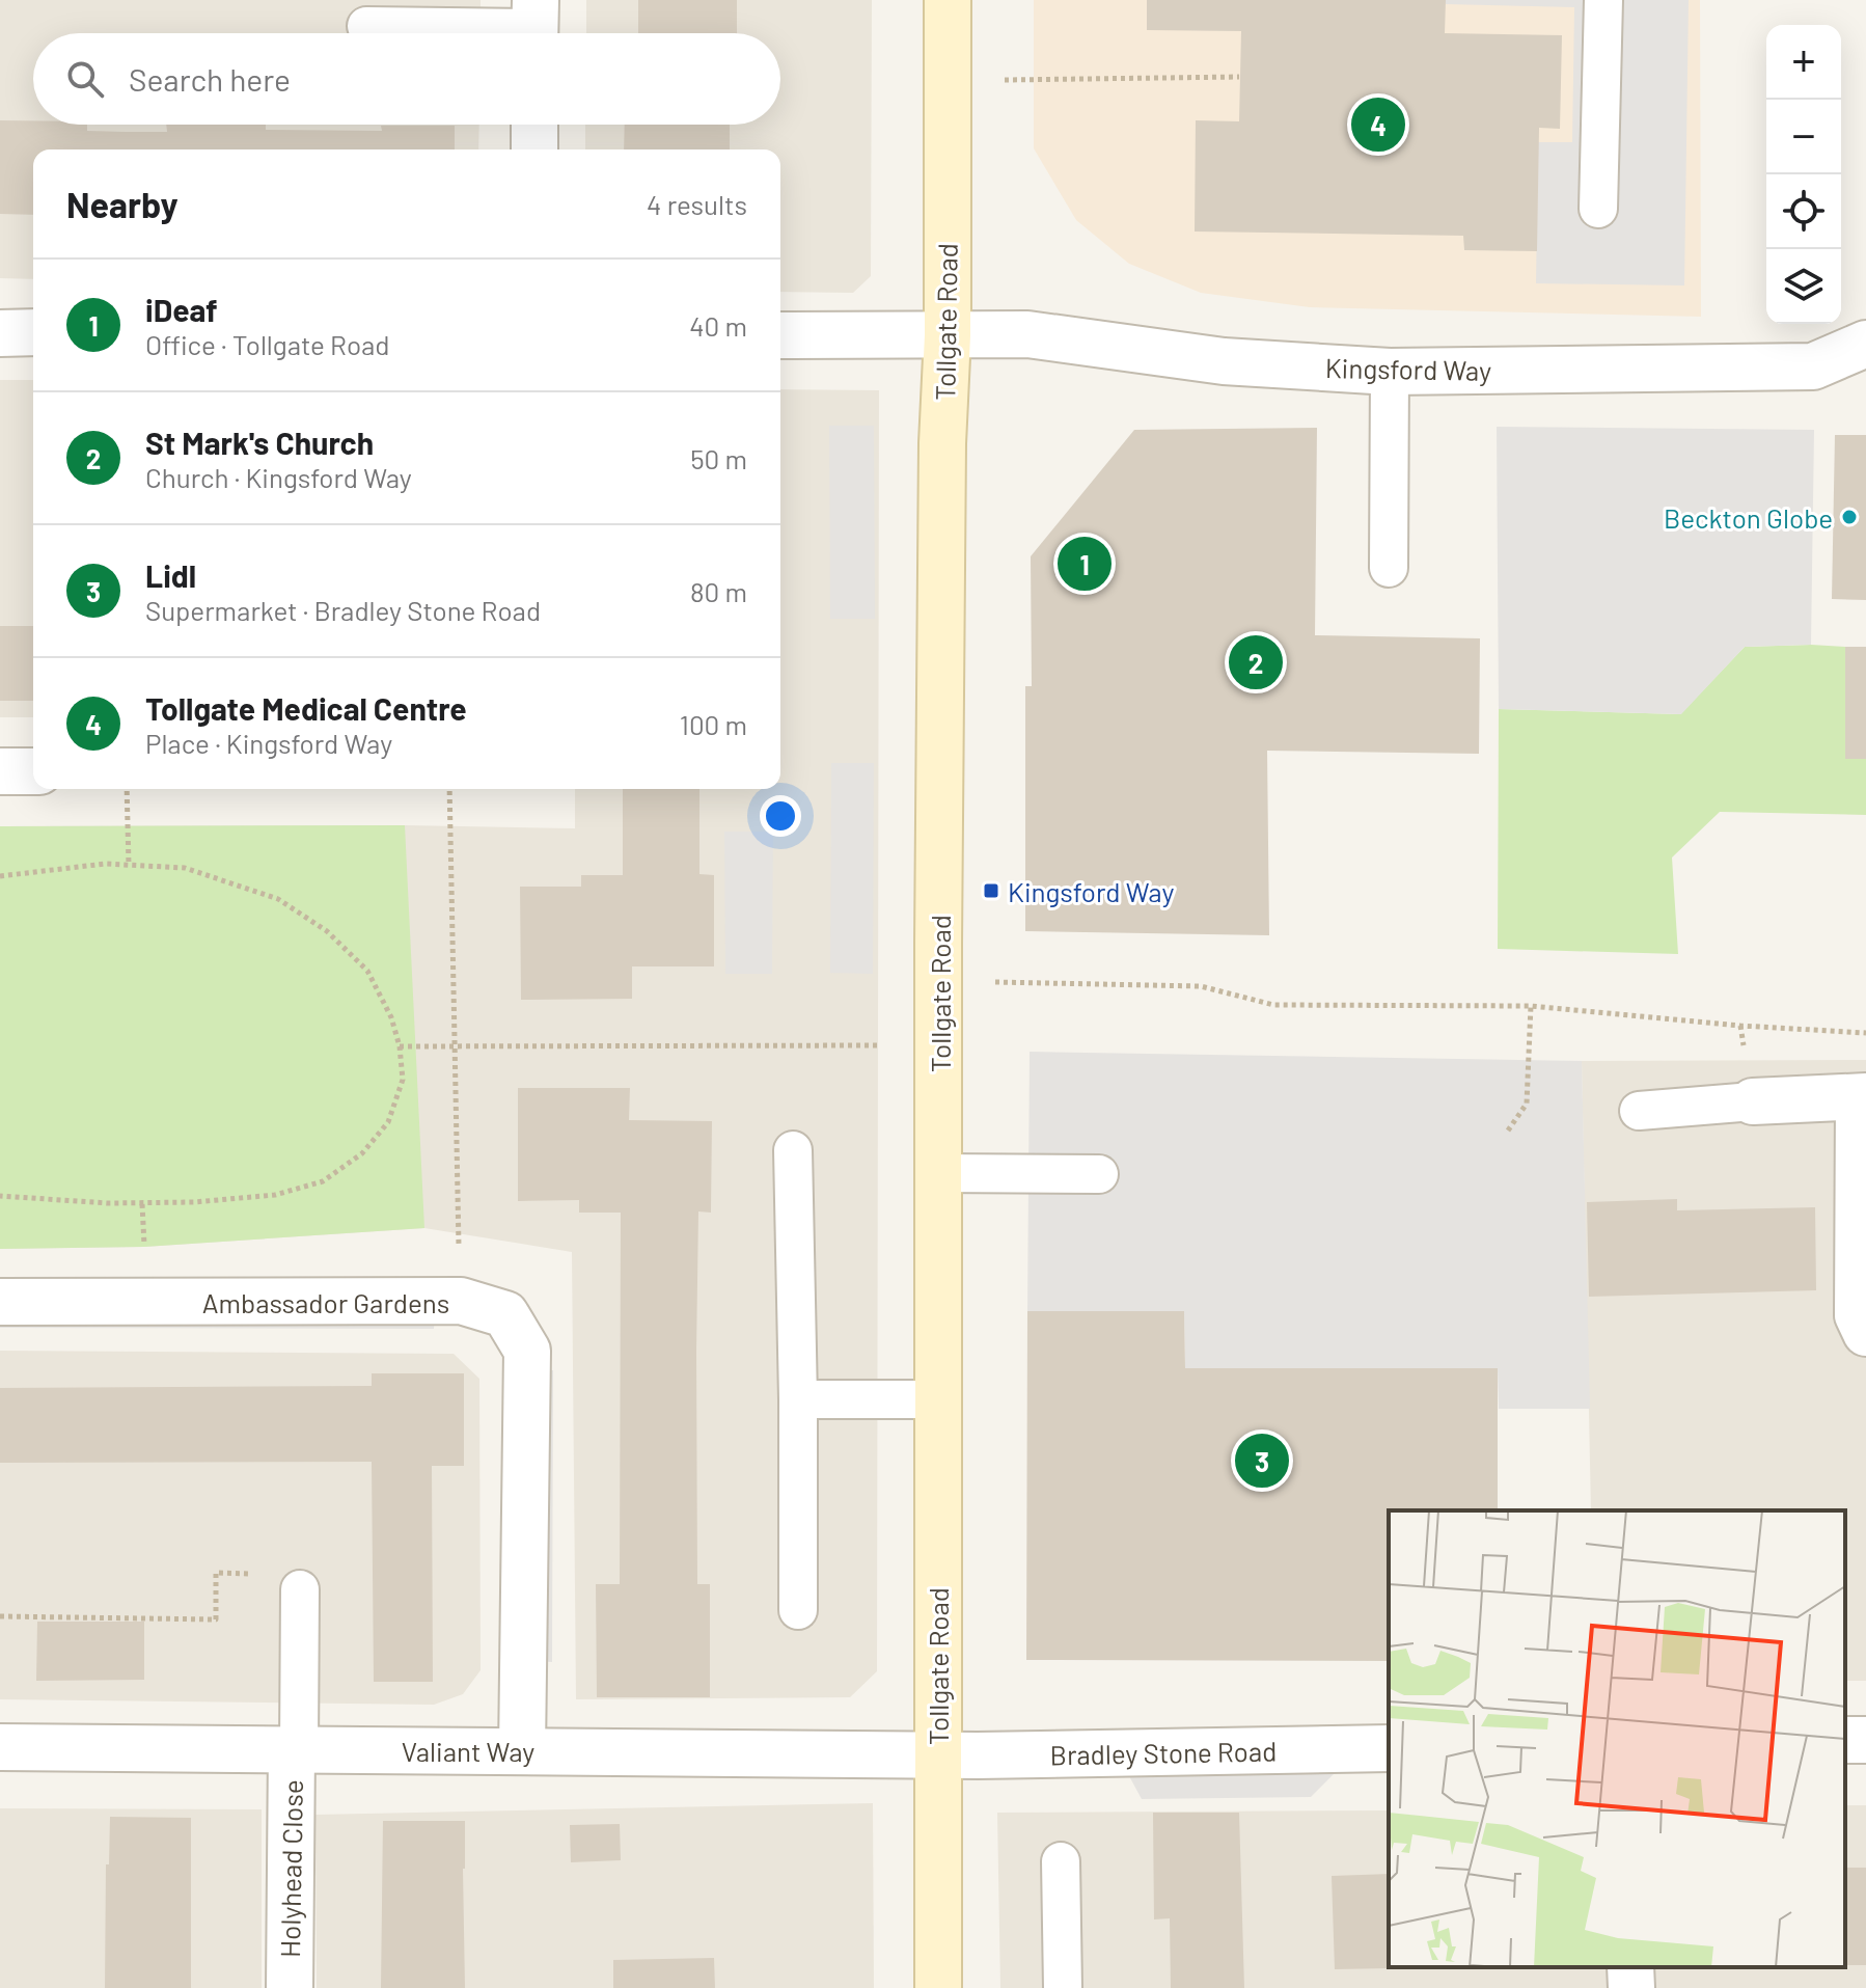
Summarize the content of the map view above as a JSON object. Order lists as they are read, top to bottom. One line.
{"streets":{"street":["Tollgate Road","Kingsford Way","Ambassador Gardens","Valiant Way","Bradley Stone Road","Holyhead Close"]},"crossings":[["Tollgate Road","Kingsford Way"],["Tollgate Road","Valiant Way"],["Tollgate Road","Bradley Stone Road"],["Ambassador Gardens","Valiant Way"],["Valiant Way","Bradley Stone Road"],["Valiant Way","Holyhead Close"]],"places":{"other":["Beckton Globe"],"transit":["Kingsford Way"]},"page":{"map_buttons":["+","−"],"search":"Search here","pins":["4","1","2","3"],"heading":["Nearby","4 results"],"list":[{"mark":"1","name":"iDeaf","note":"Office · Tollgate Road","value":"40 m"},{"mark":"2","name":"St Mark's Church","note":"Church · Kingsford Way","value":"50 m"},{"mark":"3","name":"Lidl","note":"Supermarket · Bradley Stone Road","value":"80 m"},{"mark":"4","name":"Tollgate Medical Centre","note":"Place · Kingsford Way","value":"100 m"}]}}
